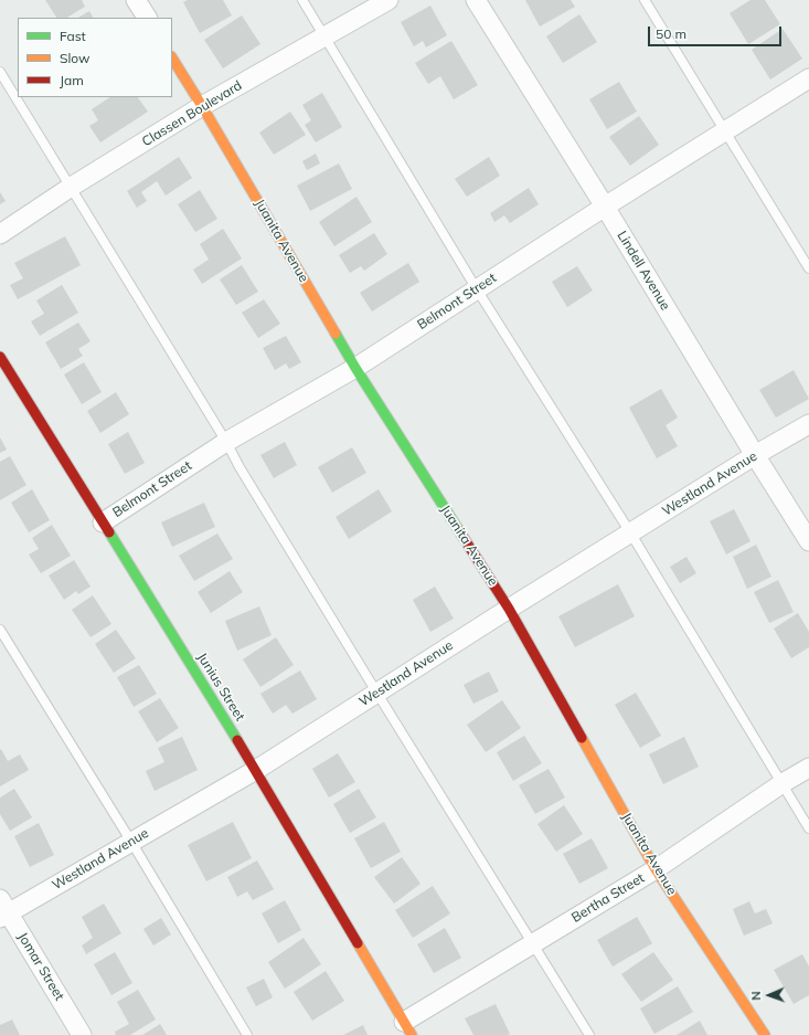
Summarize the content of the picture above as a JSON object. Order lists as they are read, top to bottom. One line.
{"streets":{"street":["Classen Boulevard","Juanita Avenue","Lindell Avenue","Belmont Street","Westland Avenue","Junius Street","Bertha Street","Jomar Street"]},"crossings":[["Classen Boulevard","Juanita Avenue"],["Juanita Avenue","Belmont Street"],["Juanita Avenue","Westland Avenue"],["Juanita Avenue","Bertha Street"],["Lindell Avenue","Belmont Street"],["Lindell Avenue","Westland Avenue"],["Belmont Street","Junius Street"],["Westland Avenue","Junius Street"],["Westland Avenue","Jomar Street"],["Junius Street","Bertha Street"]],"legend":["Fast","Slow","Jam"],"scale_bar":"50 m","north":"left"}
